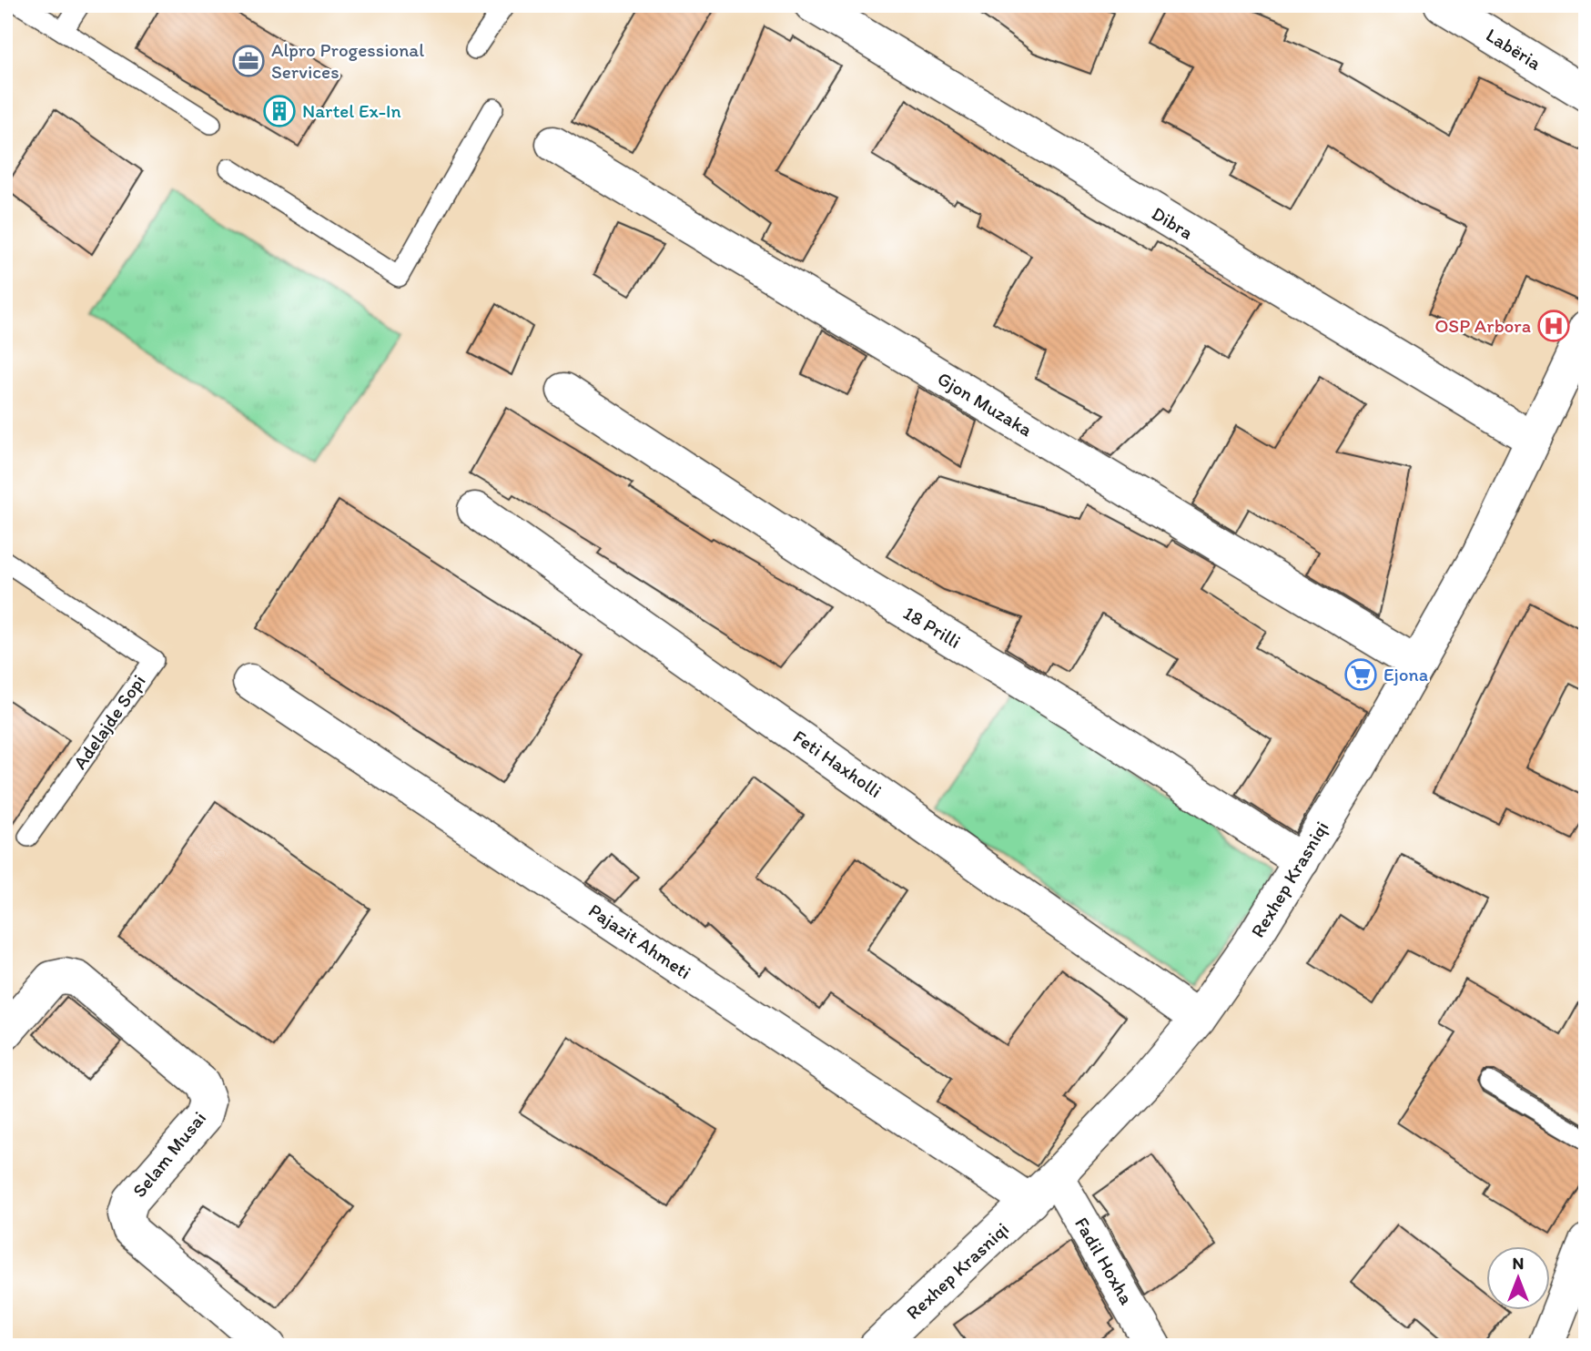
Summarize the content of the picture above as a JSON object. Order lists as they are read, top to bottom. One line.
{"streets":{"street":["Labëria","Dibra","Gjon Muzaka","18 Prilli","Feti Haxholli","Rexhep Krasniqi","Pajazit Ahmeti","Selam Musai","Fadil Hoxha"],"lane":["Adelajde Sopi"]},"crossings":[["Dibra","Rexhep Krasniqi"],["Gjon Muzaka","Rexhep Krasniqi"],["18 Prilli","Rexhep Krasniqi"],["Feti Haxholli","Rexhep Krasniqi"],["Rexhep Krasniqi","Pajazit Ahmeti"],["Rexhep Krasniqi","Fadil Hoxha"]],"places":{"office":["Alpro Progessional Services"],"building":["Nartel Ex-In"],"hospital":["OSP Arbora"],"supermarket":["Ejona"]},"north":"top"}
